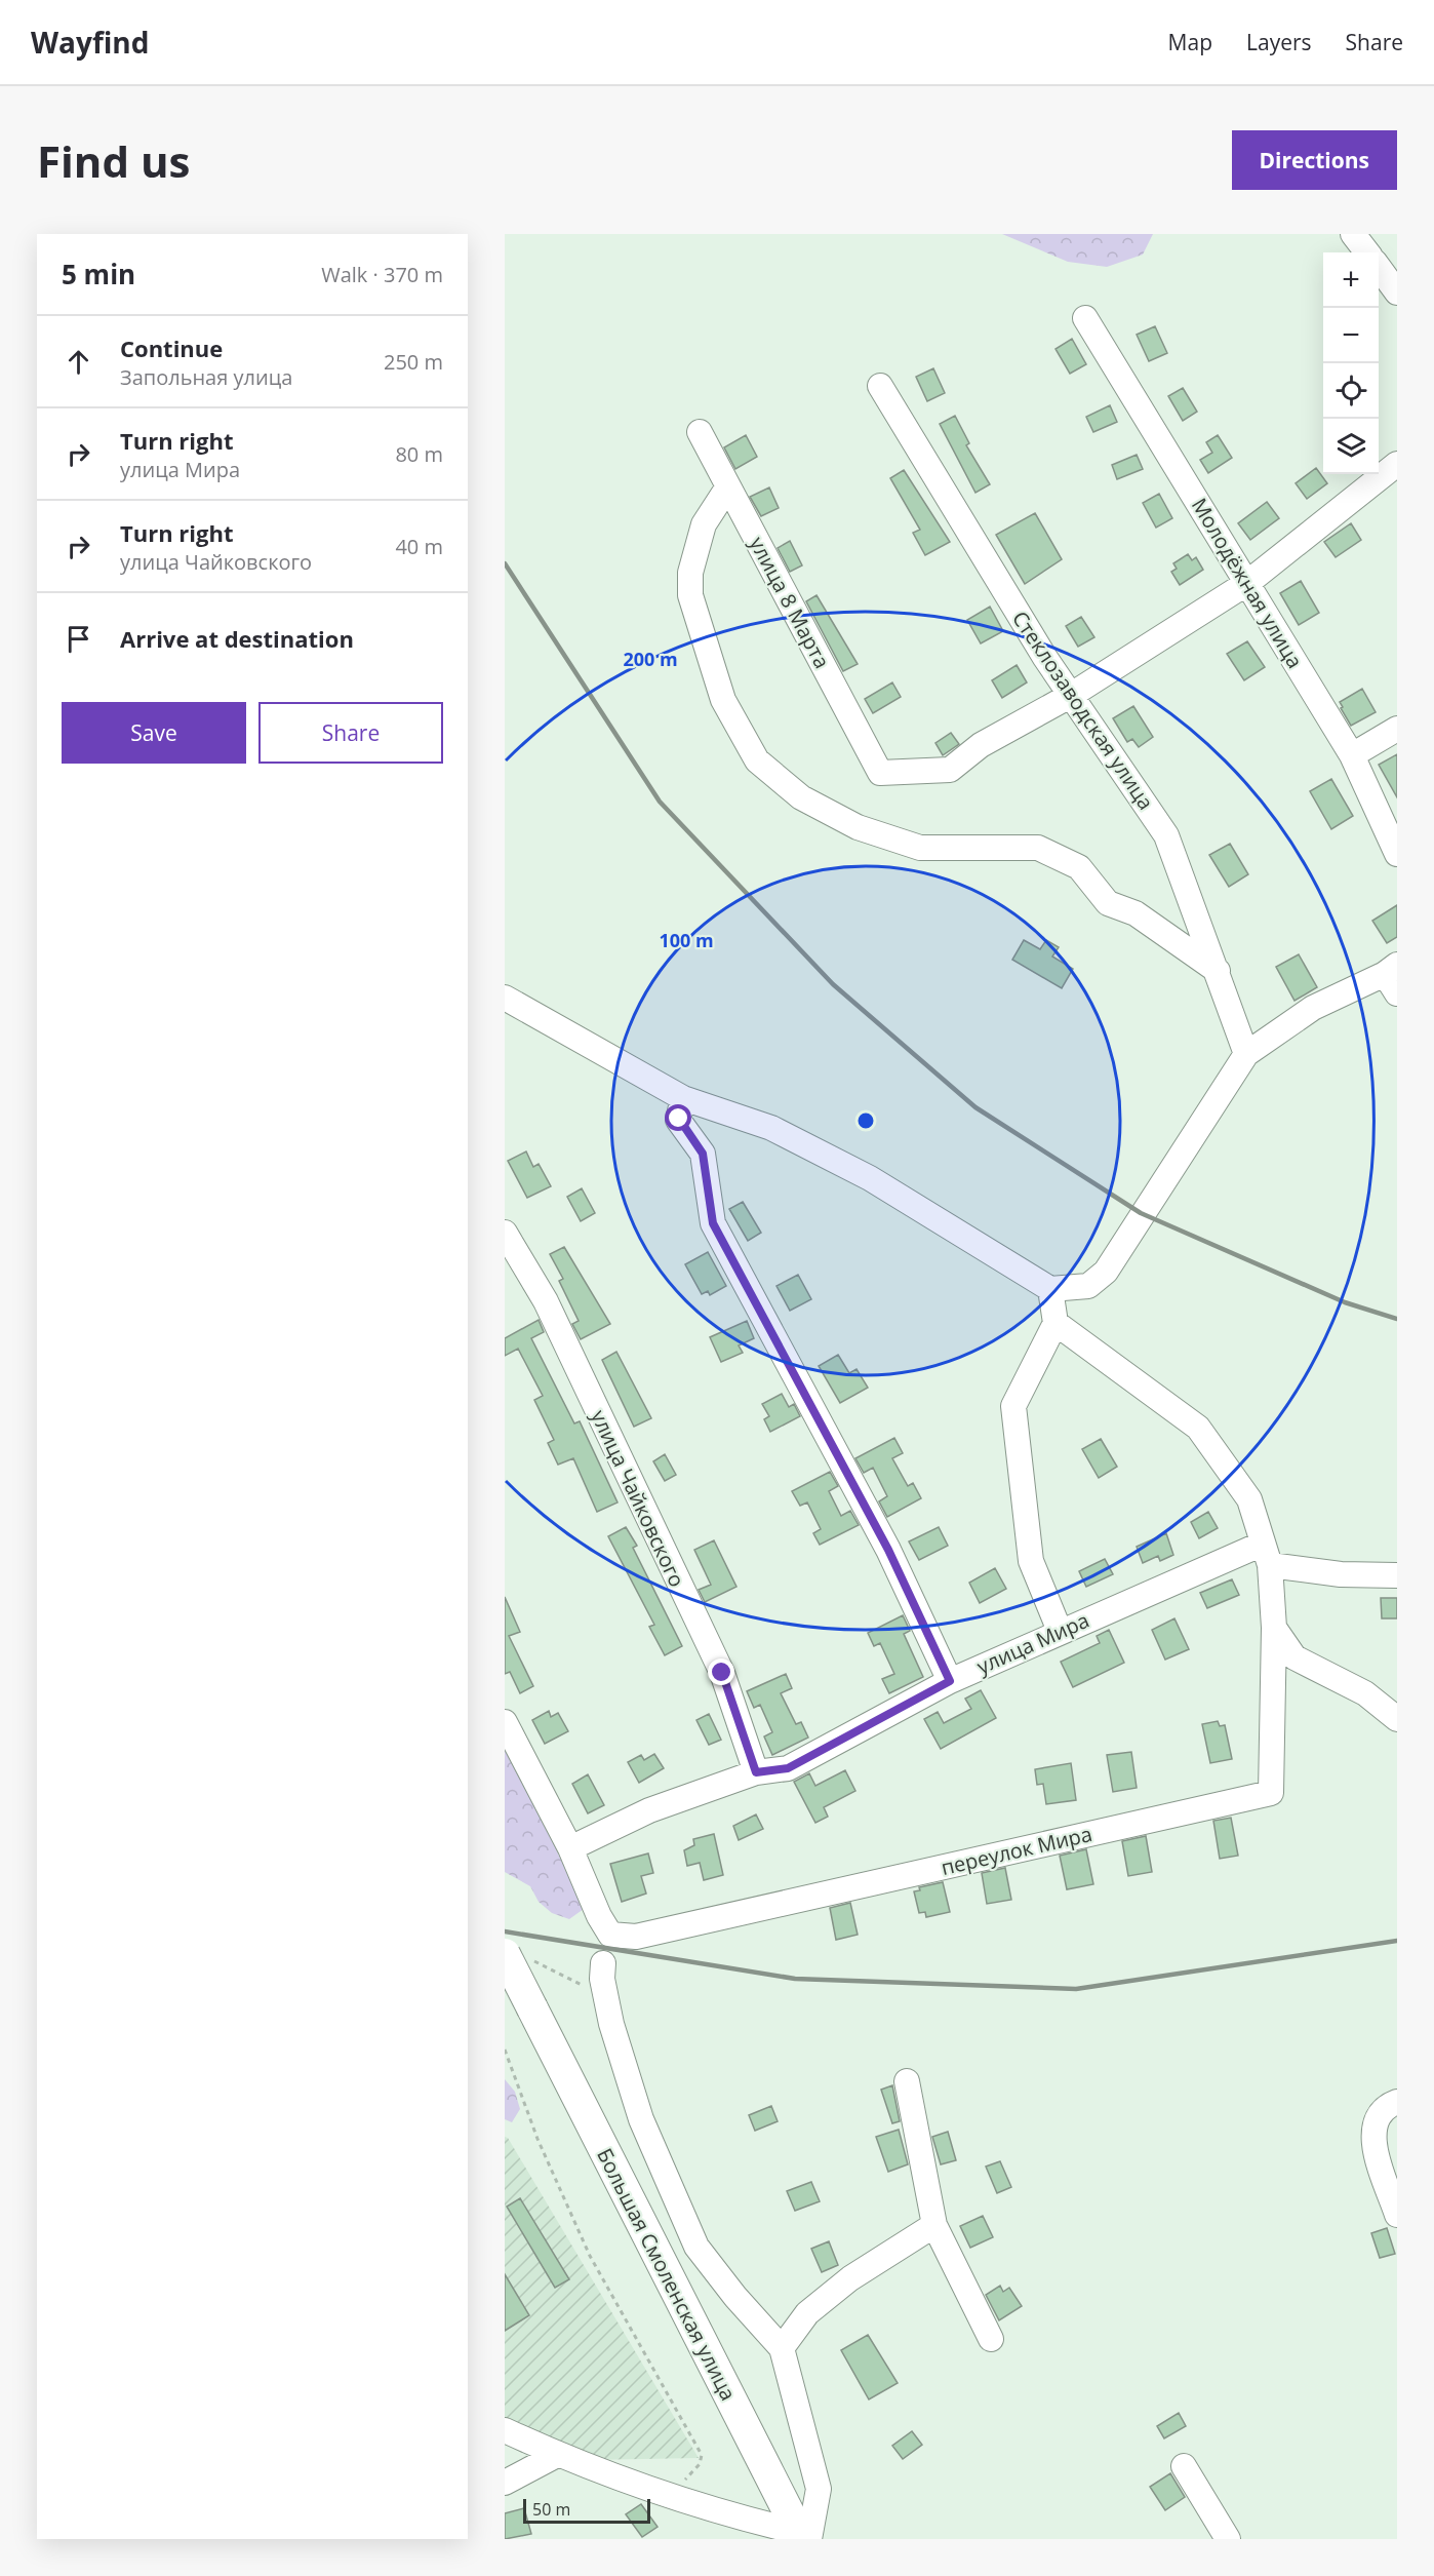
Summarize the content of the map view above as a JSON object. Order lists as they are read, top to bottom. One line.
{"streets":{"main road":["Большая Смоленская улица"],"street":["Молодёжная улица","улица 8 Марта","Стеклозаводская улица","улица Чайковского","улица Мира","переулок Мира"]},"crossings":[["улица 8 Марта","Стеклозаводская улица"],["улица Чайковского","улица Мира"],["улица Мира","переулок Мира"]],"scale_bar":"50 m","page":{"header":"Wayfind","nav":["Map","Layers","Share"],"buttons":["Directions",["Save","Share"]],"title":"Find us","heading":["5 min","Walk · 370 m"],"map_buttons":["+","−"],"list":[["Continue","Запольная улица","250 m"],["Turn right","улица Мира","80 m"],["Turn right","улица Чайковского","40 m"],"Arrive at destination"],"scale":"50 m"},"rings":["200 m","100 m"]}
